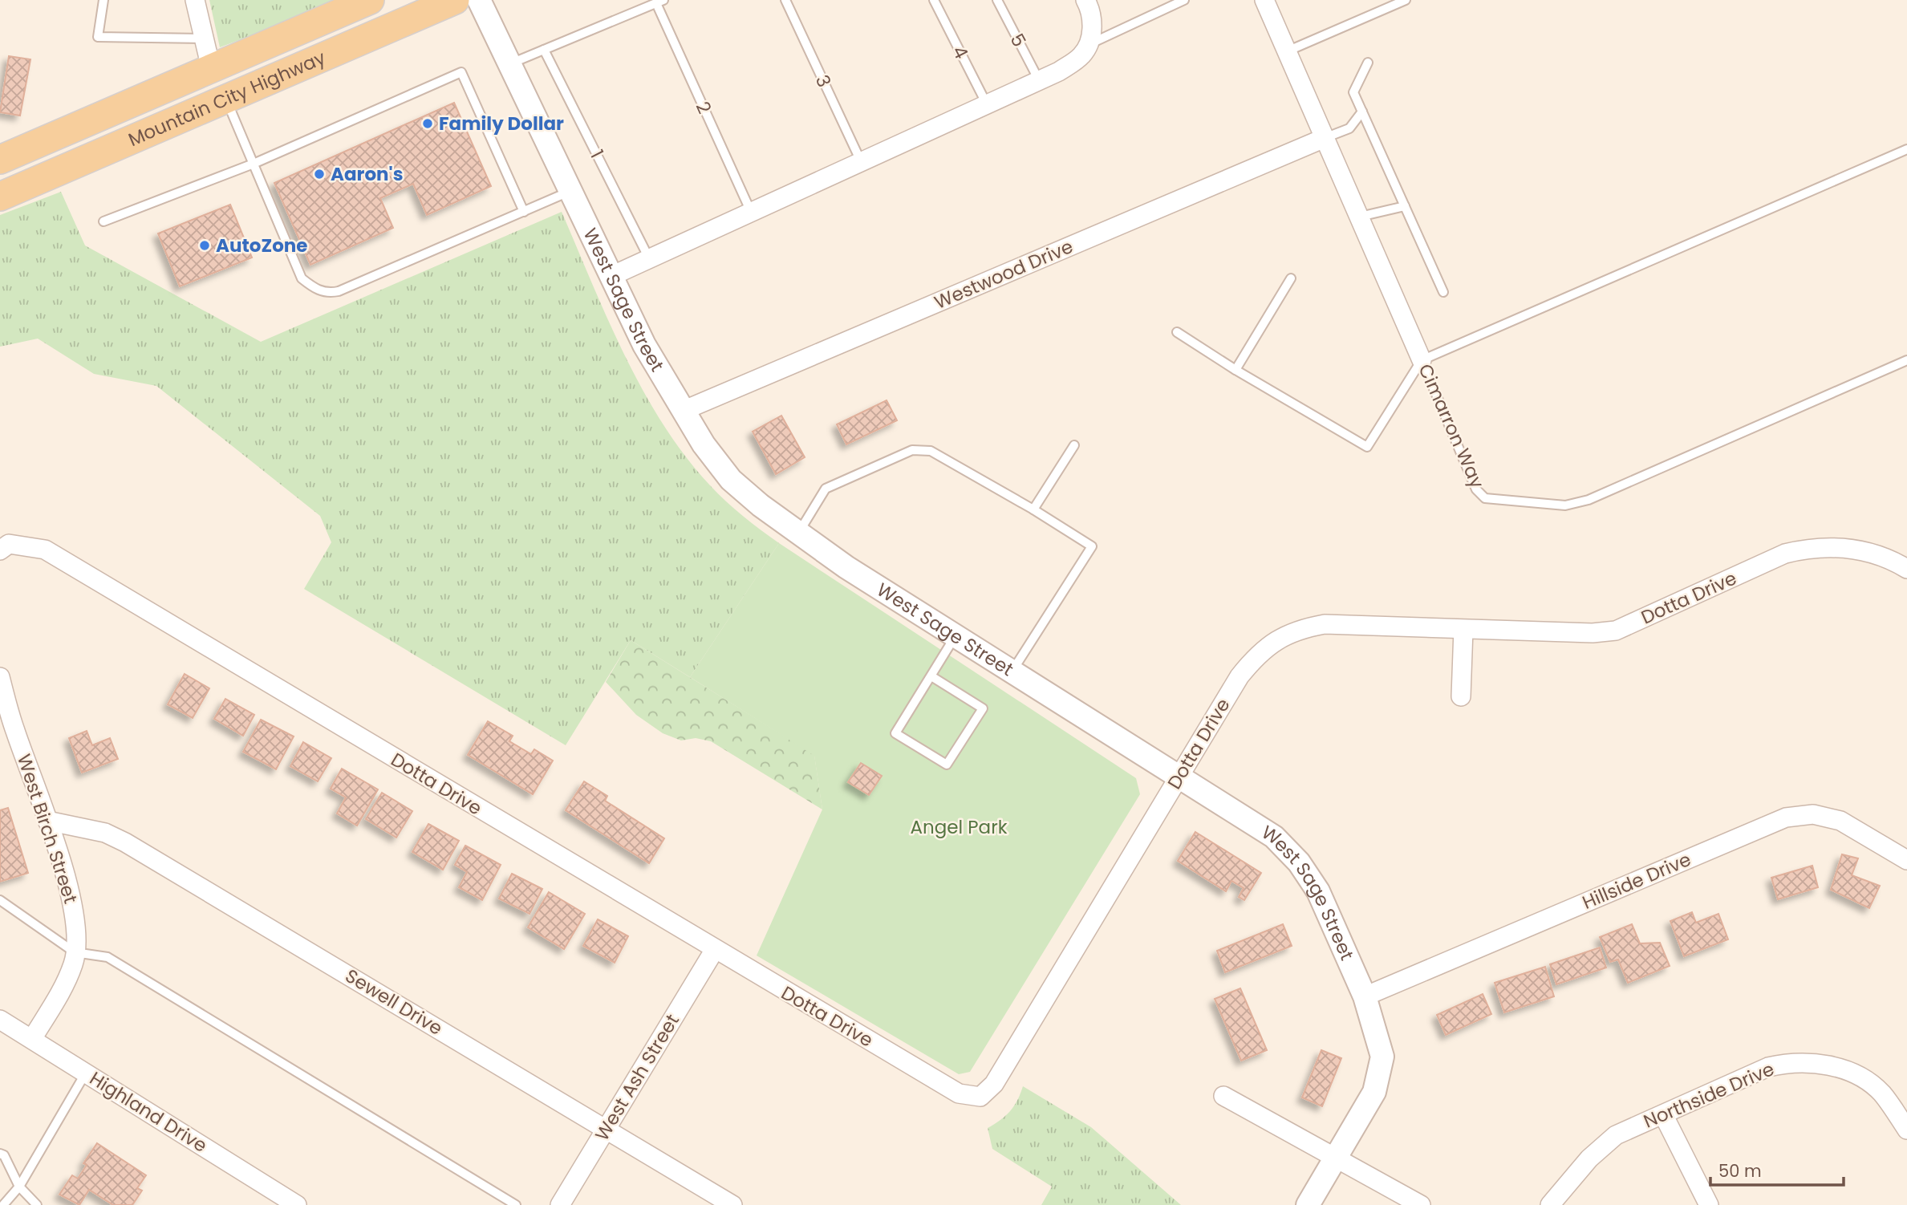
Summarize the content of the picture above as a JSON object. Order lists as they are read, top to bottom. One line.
{"streets":{"main road":["Mountain City Highway"],"street":["Westwood Drive","West Sage Street","Cimarron Way","Dotta Drive","West Birch Street","Hillside Drive","Sewell Drive","West Ash Street","Northside Drive","Highland Drive"],"lane":["5","4","3","2","1"]},"crossings":[["Westwood Drive","West Sage Street"],["Westwood Drive","Cimarron Way"],["West Sage Street","Dotta Drive"],["West Sage Street","Hillside Drive"],["Dotta Drive","West Ash Street"],["West Birch Street","Sewell Drive"],["West Birch Street","Highland Drive"],["Sewell Drive","West Ash Street"]],"parks":["Angel Park"],"places":["Family Dollar","Aaron's","AutoZone"],"scale_bar":"50 m"}
